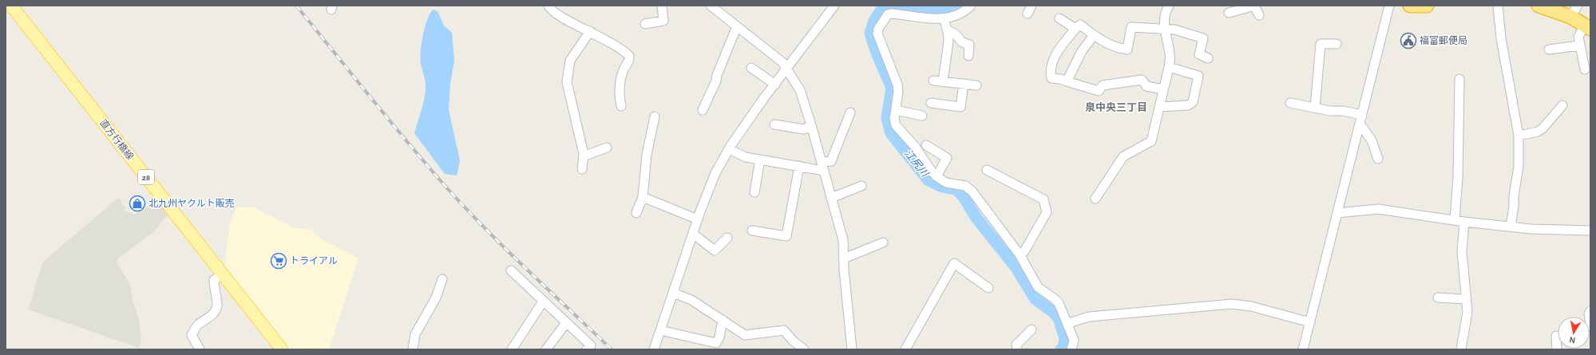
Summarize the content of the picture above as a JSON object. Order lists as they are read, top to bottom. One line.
{"streets":{"main road":["直方行橋線","28"]},"districts":["泉中央三丁目"],"water":["江尻川"],"places":{"public building":["福富郵便局"],"shop":["北九州ヤクルト販売"],"supermarket":["トライアル"]},"north":"bottom"}
